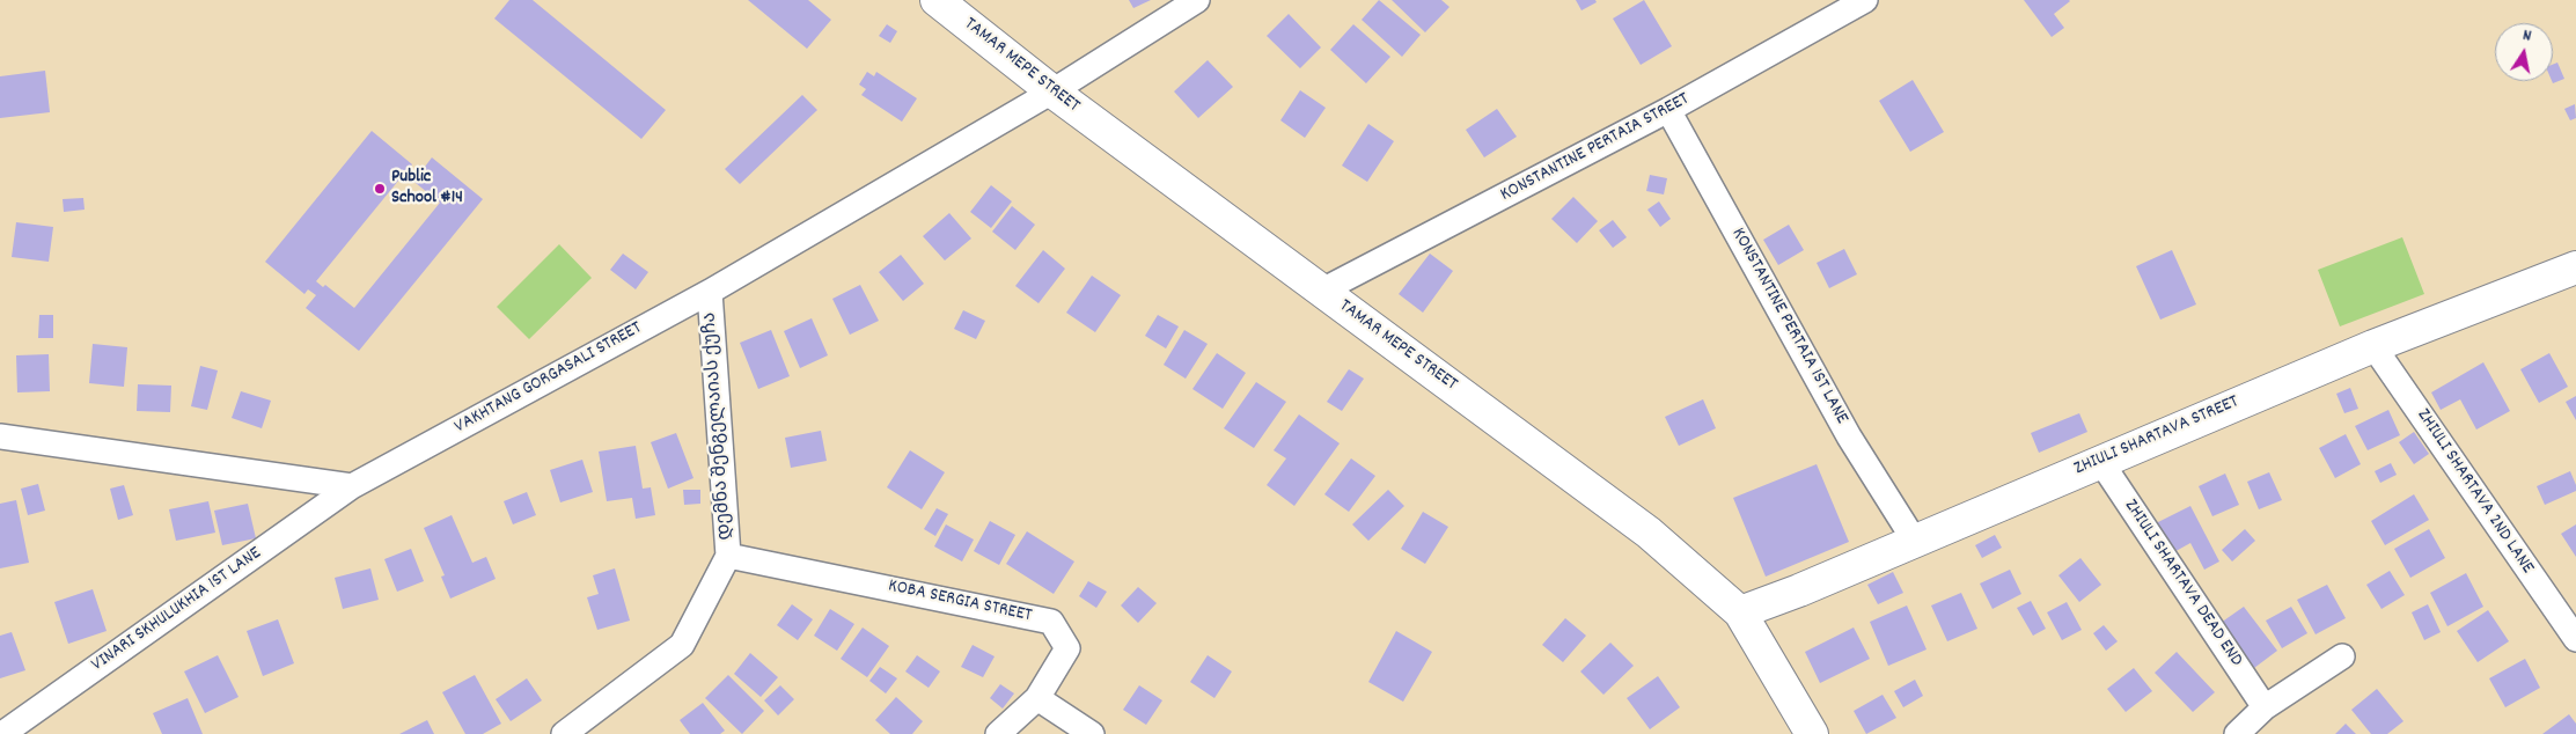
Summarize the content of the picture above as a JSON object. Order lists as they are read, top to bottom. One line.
{"streets":{"street":["TAMAR MEPE STREET","KONSTANTINE PERTAIA STREET","KONSTANTINE PERTAIA 1ST LANE","VAKHTANG GORGASALI STREET","დემნა შენგელაიას ქუჩა","ZHIULI SHARTAVA STREET","ZHIULI SHARTAVA 2ND LANE","ZHIULI SHARTAVA DEAD END","KOBA SERGIA STREET","VINARI SKHULUKHIA 1ST LANE"]},"crossings":[["TAMAR MEPE STREET","KONSTANTINE PERTAIA STREET"],["TAMAR MEPE STREET","VAKHTANG GORGASALI STREET"],["TAMAR MEPE STREET","ZHIULI SHARTAVA STREET"],["KONSTANTINE PERTAIA STREET","KONSTANTINE PERTAIA 1ST LANE"],["KONSTANTINE PERTAIA 1ST LANE","ZHIULI SHARTAVA STREET"],["VAKHTANG GORGASALI STREET","დემნა შენგელაიას ქუჩა"],["VAKHTANG GORGASALI STREET","VINARI SKHULUKHIA 1ST LANE"],["დემნა შენგელაიას ქუჩა","KOBA SERGIA STREET"],["ZHIULI SHARTAVA STREET","ZHIULI SHARTAVA 2ND LANE"],["ZHIULI SHARTAVA STREET","ZHIULI SHARTAVA DEAD END"]],"places":["Public School #14"],"north":"top"}
